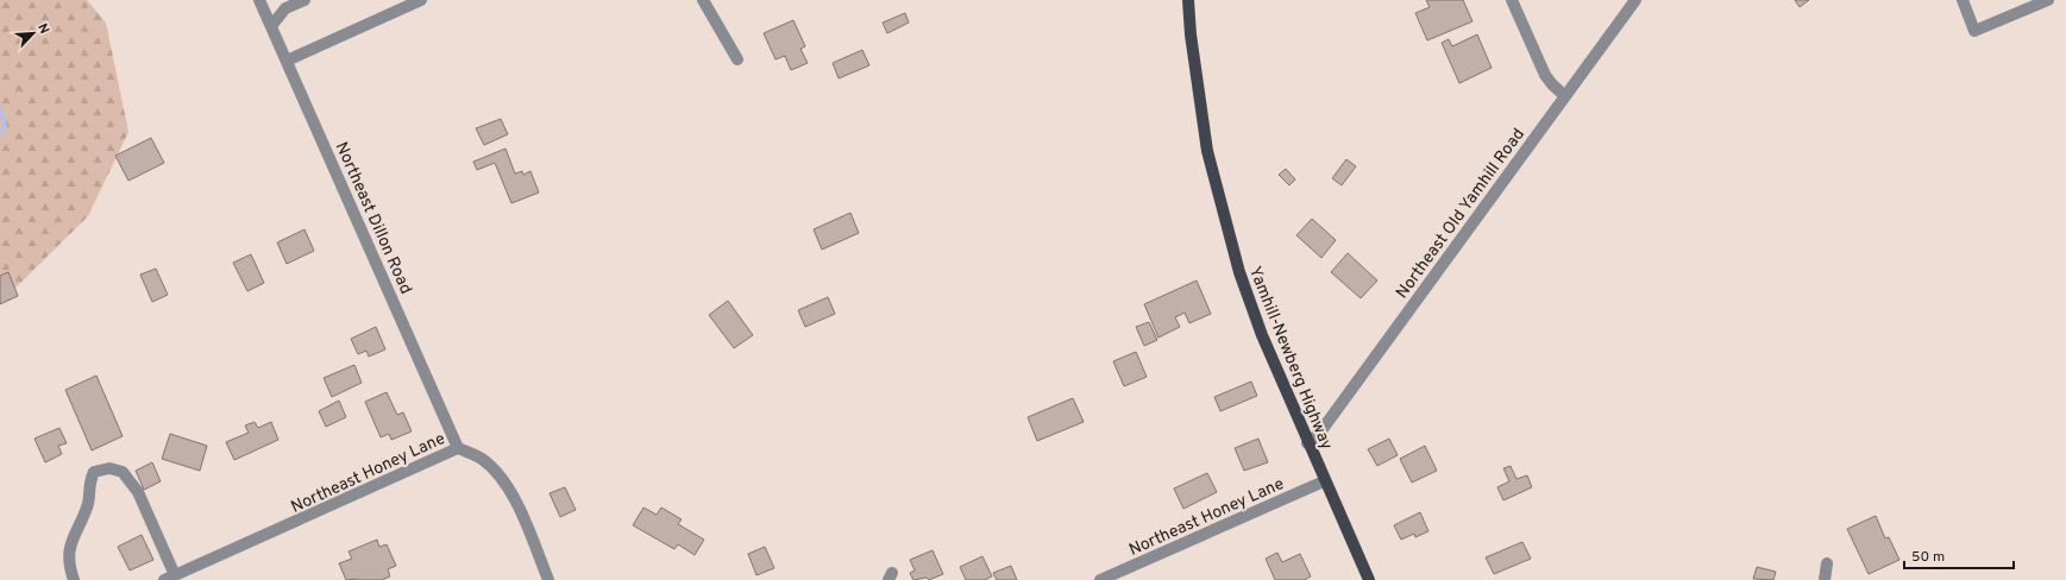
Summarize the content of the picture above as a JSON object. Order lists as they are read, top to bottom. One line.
{"streets":{"main road":["Yamhill-Newberg Highway"],"street":["Northeast Old Yamhill Road","Northeast Dillon Road","Northeast Honey Lane"]},"crossings":[["Northeast Old Yamhill Road","Yamhill-Newberg Highway"],["Northeast Dillon Road","Northeast Honey Lane"],["Yamhill-Newberg Highway","Northeast Honey Lane"]],"scale_bar":"50 m","north":"top right"}
